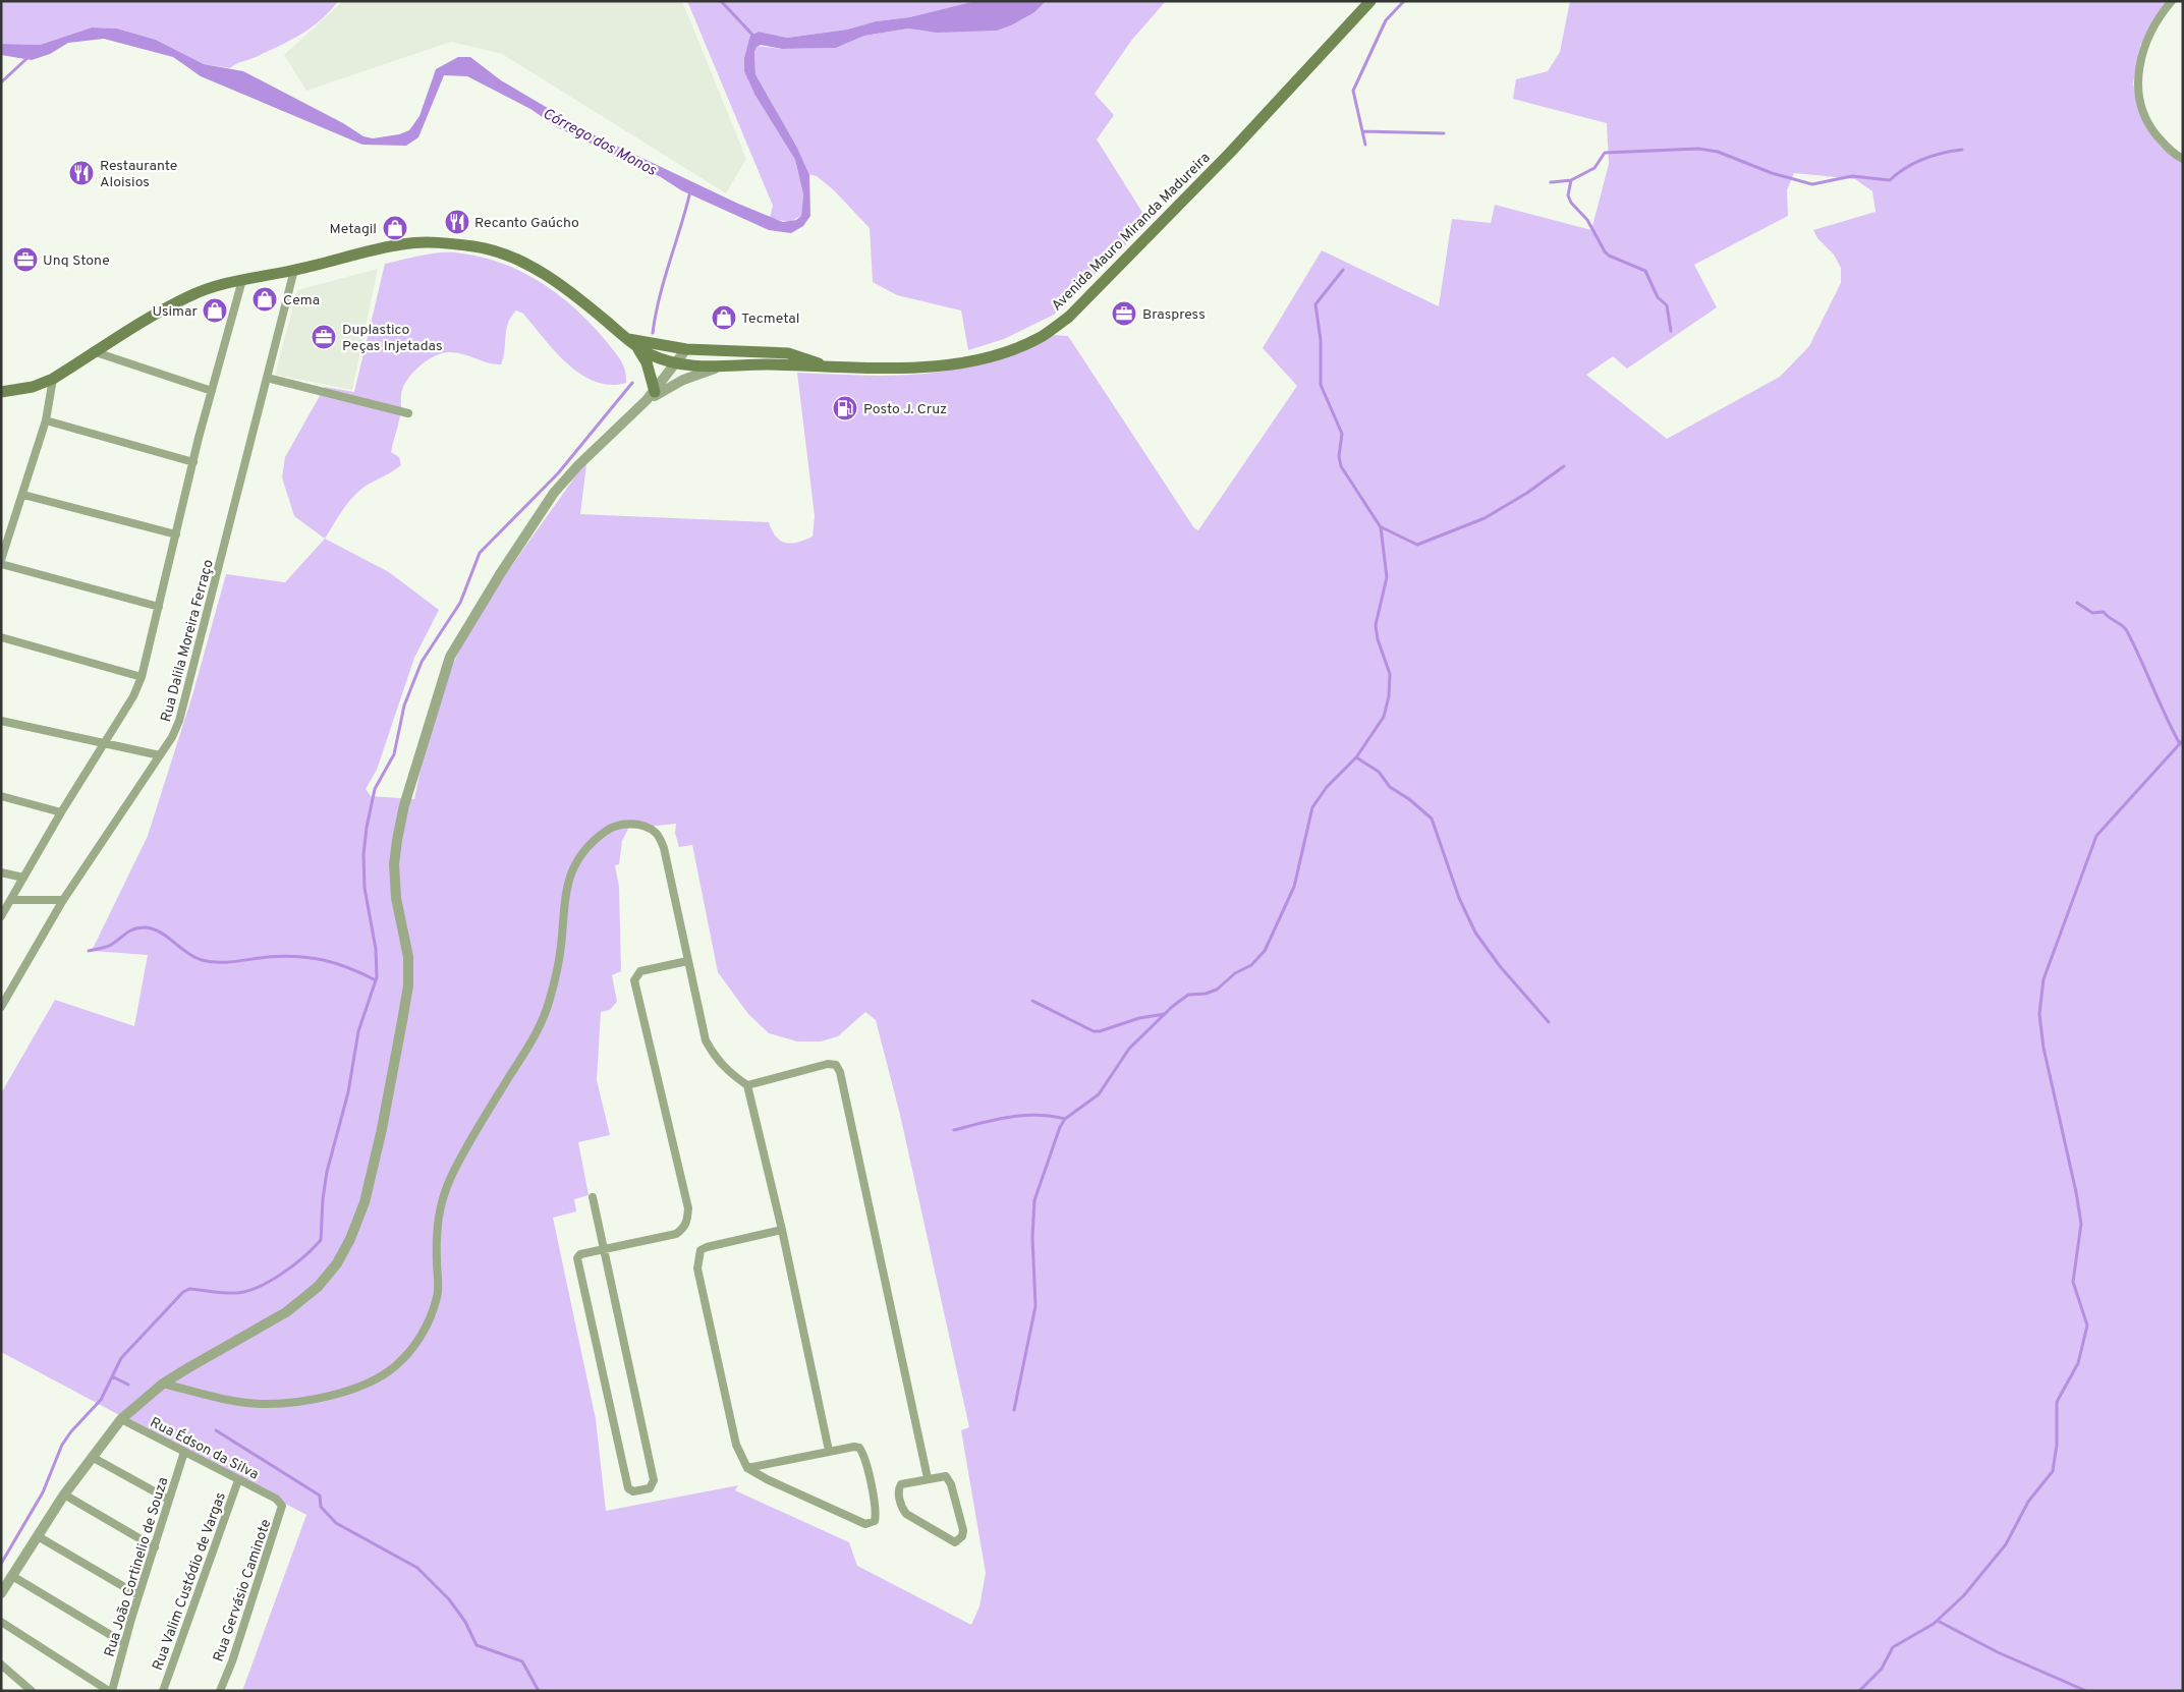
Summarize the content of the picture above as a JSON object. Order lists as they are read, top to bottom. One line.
{"streets":{"main road":["Avenida Mauro Miranda Madureira"],"street":["Rua Dalila Moreira Ferraço","Rua Édson da Silva","Rua João Cortinelio de Souza","Rua Valim Custódio de Vargas","Rua Gervásio Caminote"]},"crossings":[["Avenida Mauro Miranda Madureira","Rua Dalila Moreira Ferraço"],["Rua Édson da Silva","Rua João Cortinelio de Souza"],["Rua Édson da Silva","Rua Valim Custódio de Vargas"],["Rua Édson da Silva","Rua Gervásio Caminote"]],"water":["Córrego dos Monos"],"places":{"restaurant":["Restaurante Aloisios","Recanto Gaúcho"],"shop":["Metagil","Cema","Usimar","Tecmetal"],"office":["Unq Stone","Braspress","Duplastico Peças Injetadas"],"fuel station":["Posto J. Cruz"]}}
